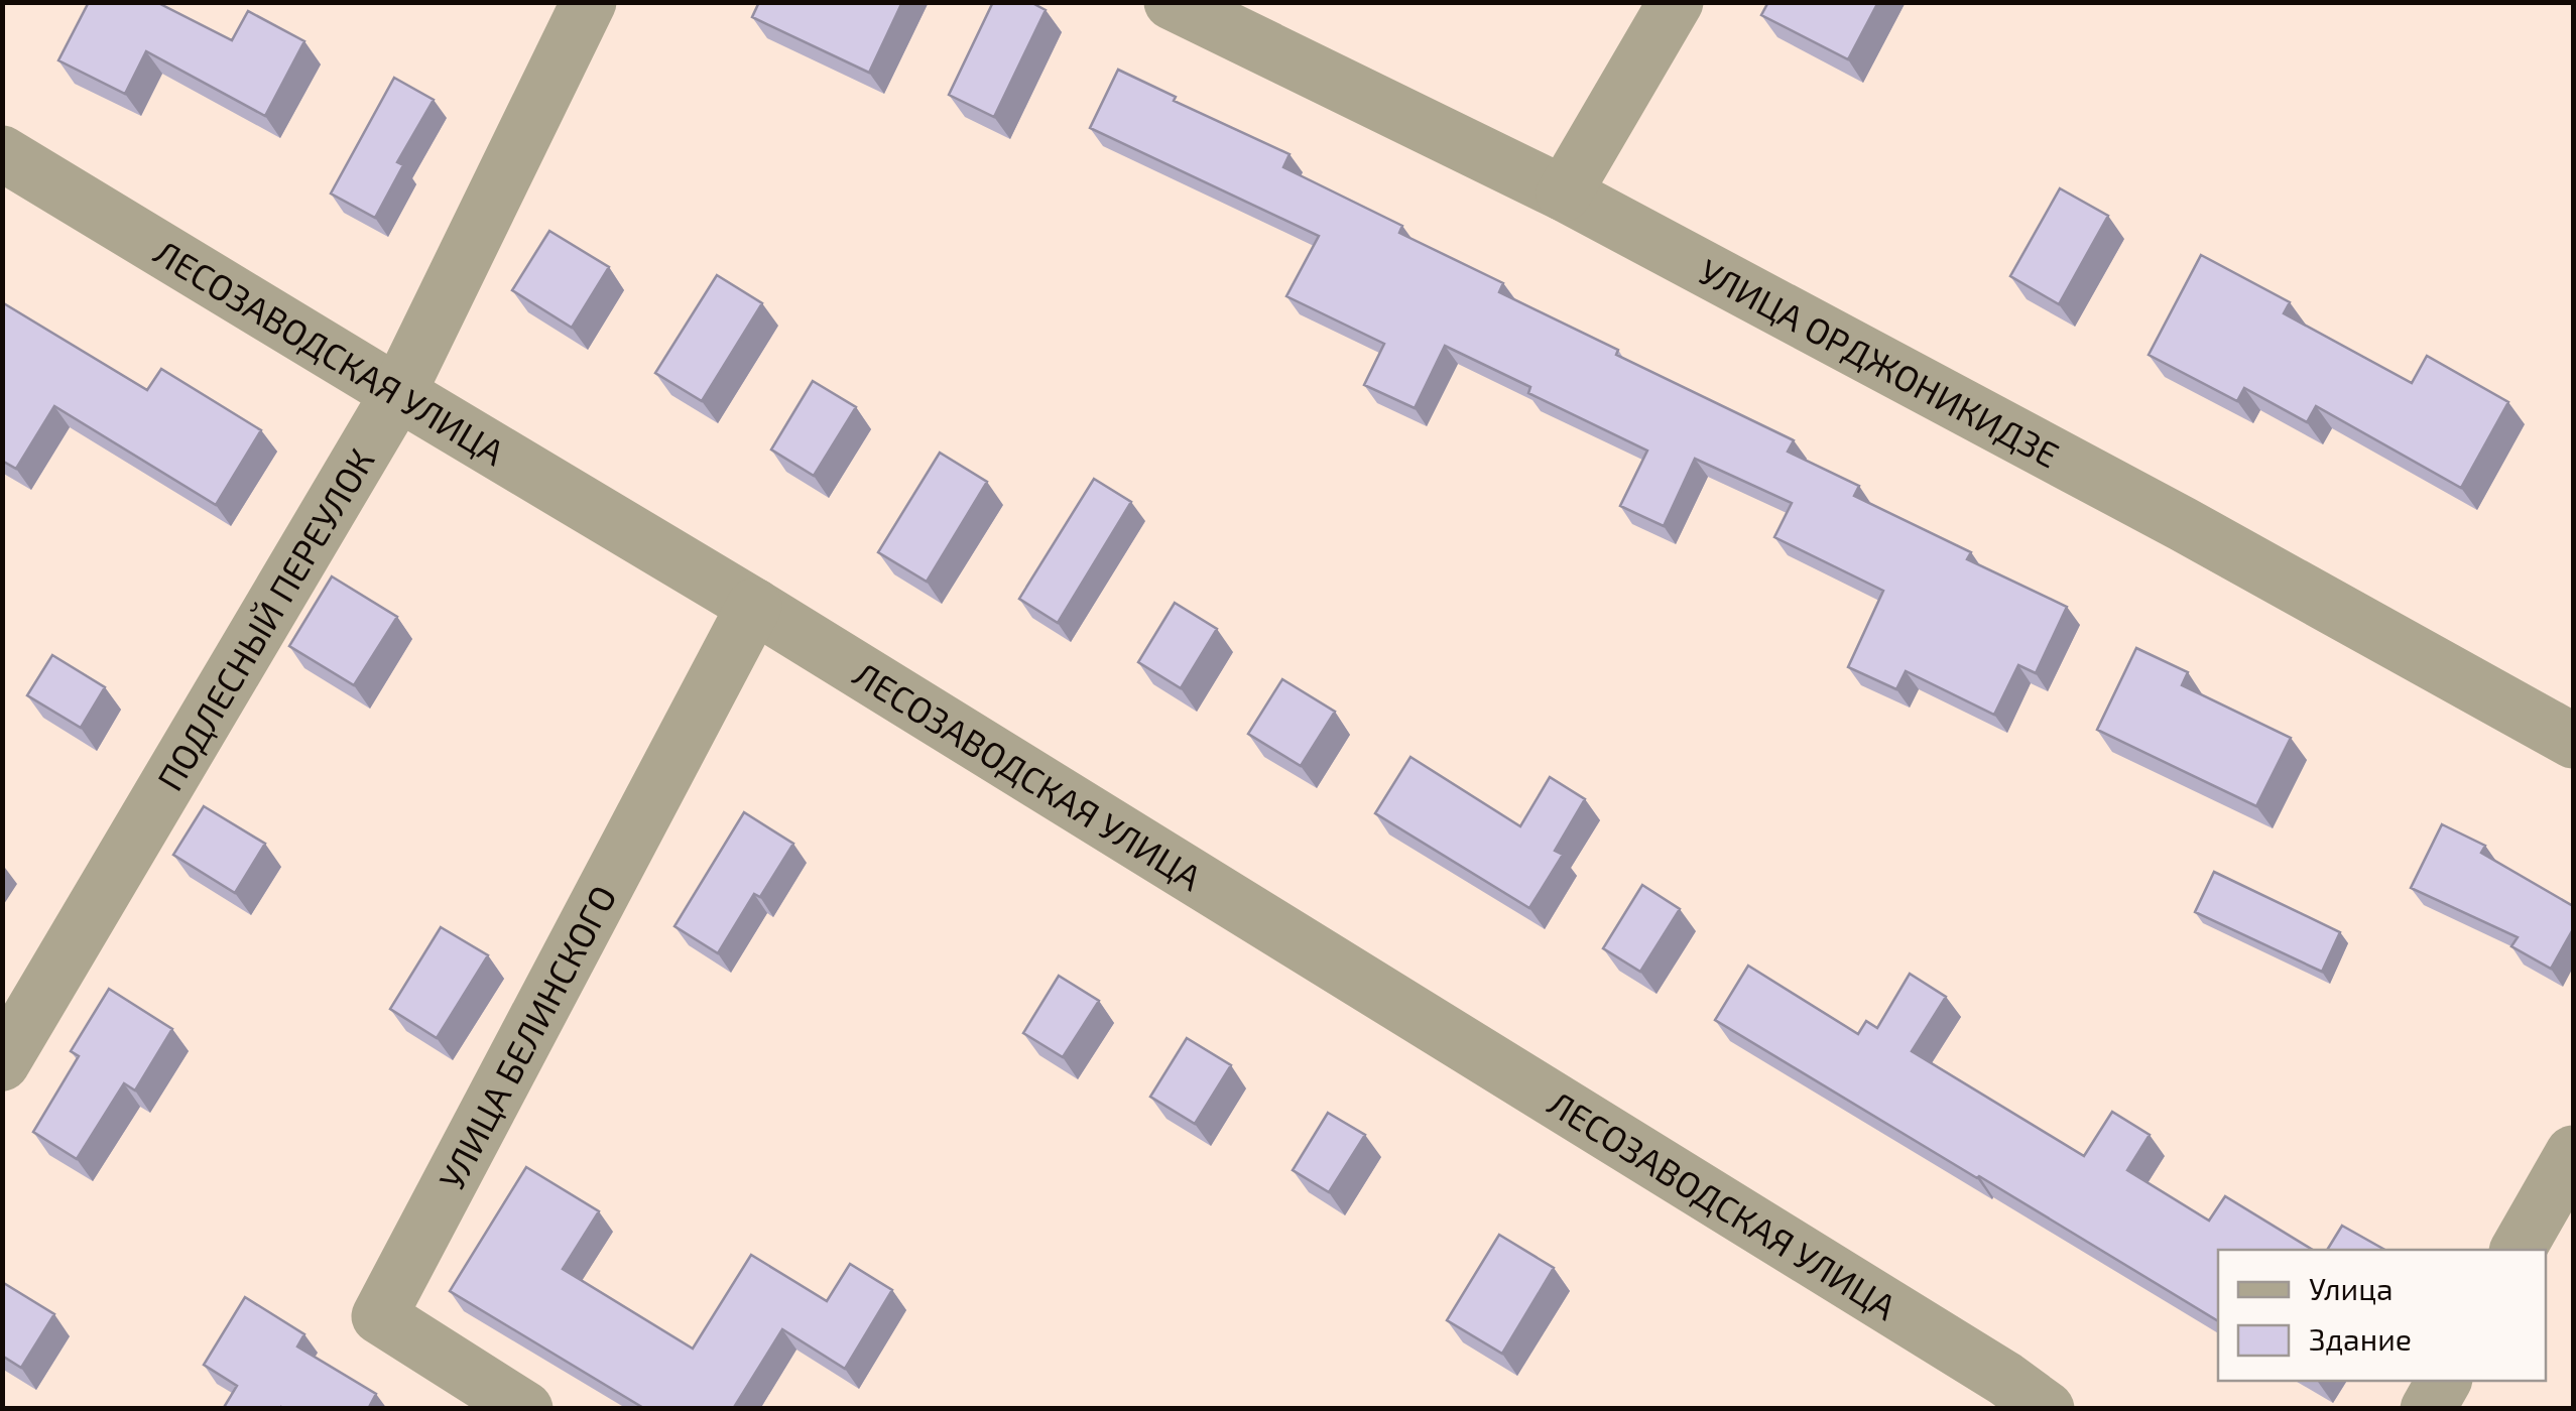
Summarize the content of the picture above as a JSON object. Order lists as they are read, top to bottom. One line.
{"streets":{"street":["ЛЕСОЗАВОДСКАЯ УЛИЦА","УЛИЦА ОРДЖОНИКИДЗЕ","ПОДЛЕСНЫЙ ПЕРЕУЛОК","УЛИЦА БЕЛИНСКОГО"]},"crossings":[["ЛЕСОЗАВОДСКАЯ УЛИЦА","ПОДЛЕСНЫЙ ПЕРЕУЛОК"],["ЛЕСОЗАВОДСКАЯ УЛИЦА","УЛИЦА БЕЛИНСКОГО"]],"legend":["Улица","Здание"]}
